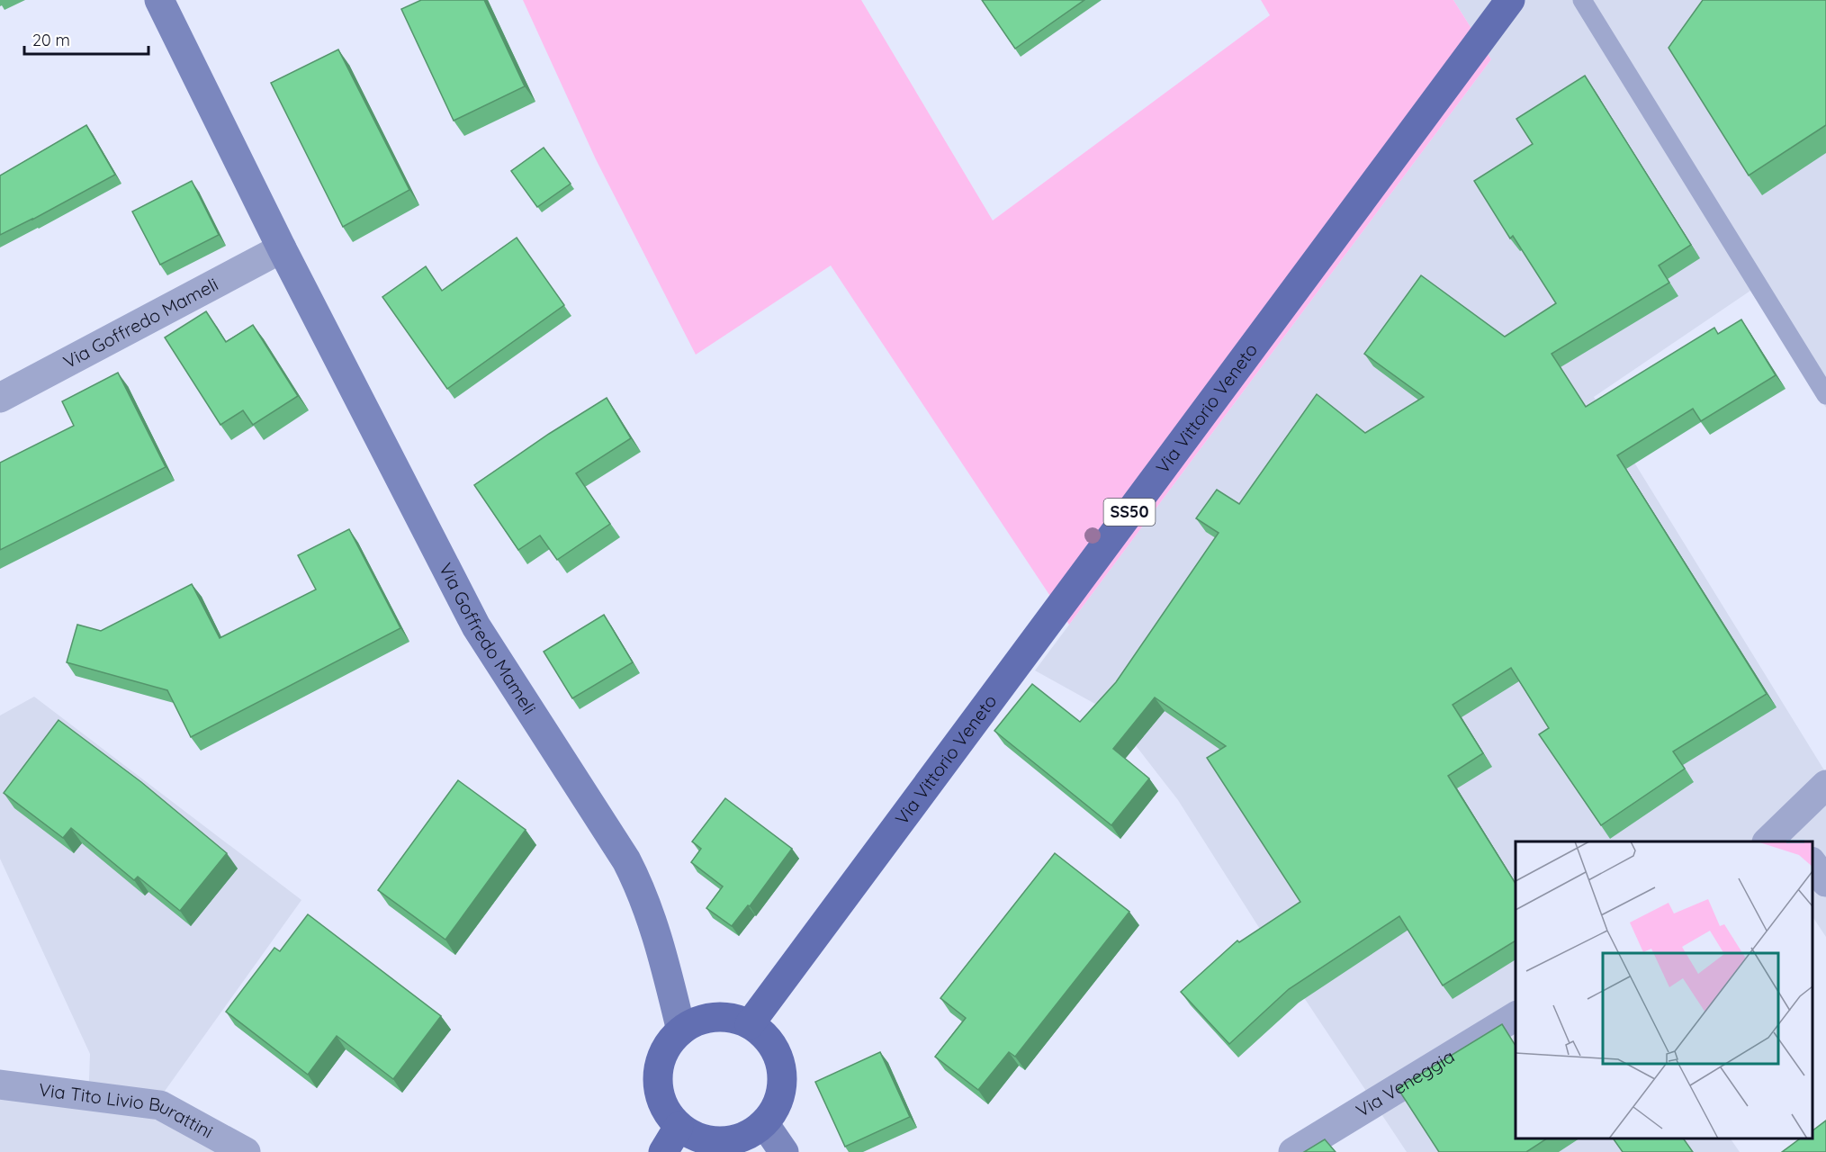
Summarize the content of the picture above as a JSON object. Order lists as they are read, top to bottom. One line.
{"streets":{"main road":["Via Vittorio Veneto","SS50"],"street":["Via Goffredo Mameli","Via Veneggia","Via Tito Livio Burattini"]},"crossings":[["Via Goffredo Mameli","Via Vittorio Veneto"]],"scale_bar":"20 m"}
